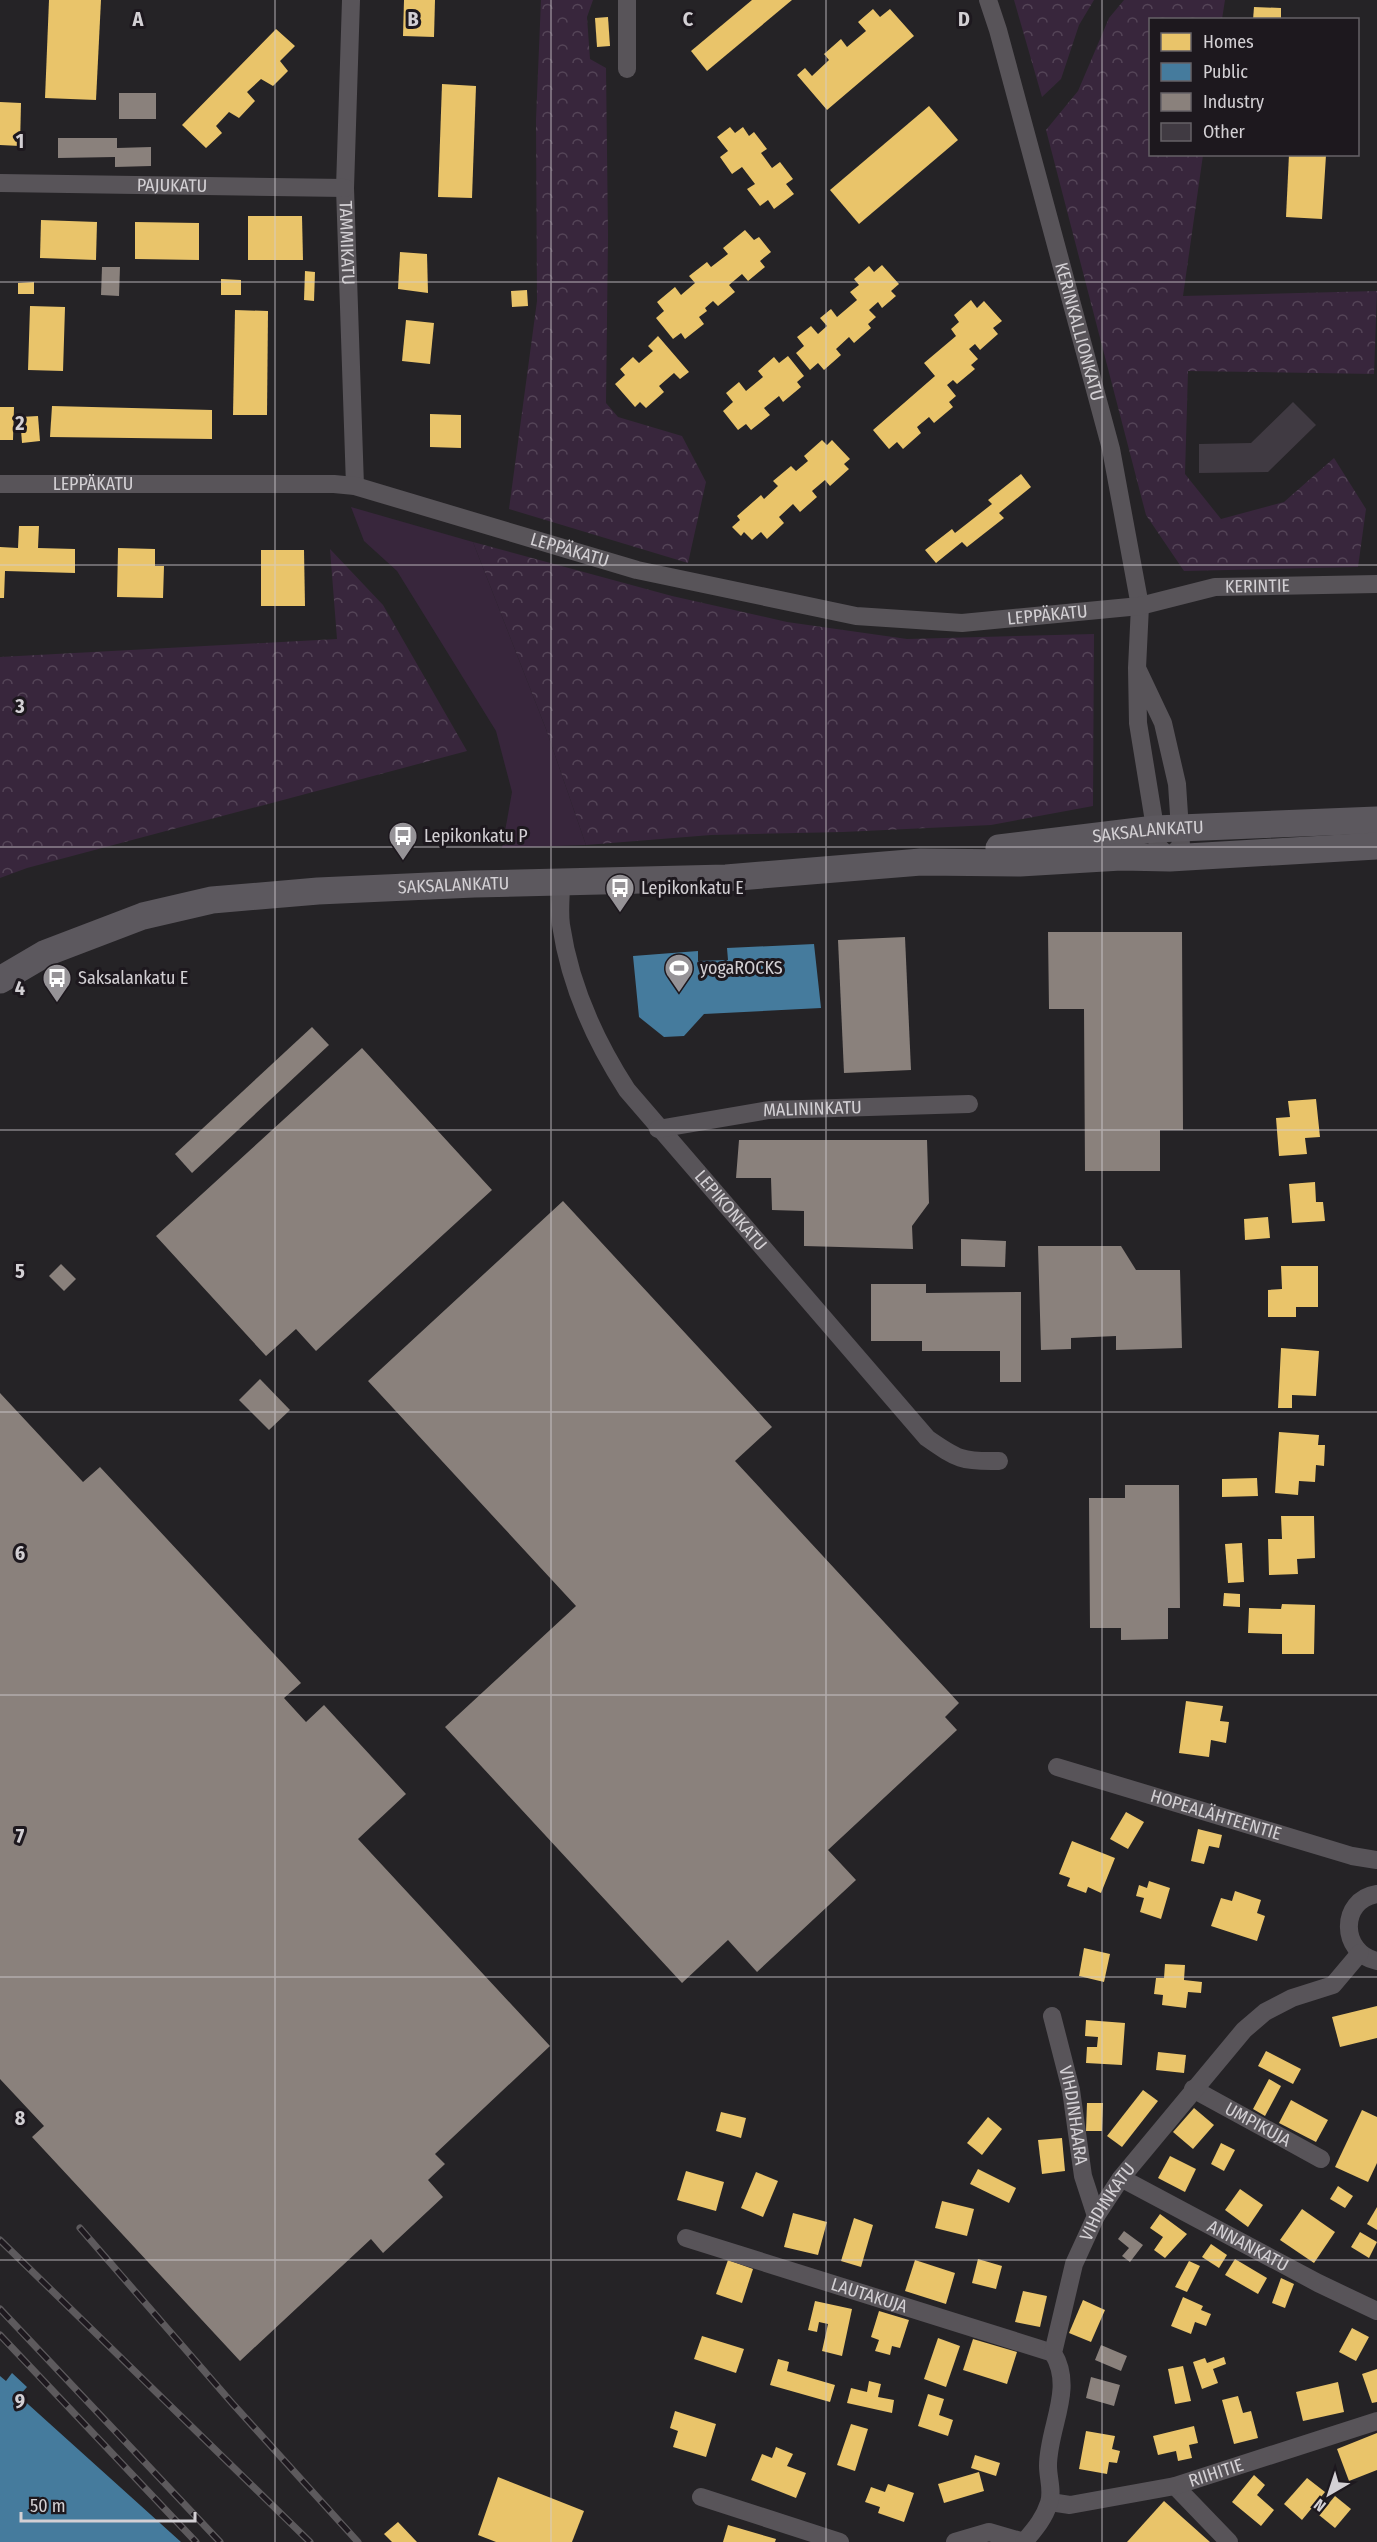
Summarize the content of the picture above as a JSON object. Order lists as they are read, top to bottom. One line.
{"streets":{"main road":["SAKSALANKATU"],"street":["PAJUKATU","TAMMIKATU","KERINKALLIONKATU","LEPPÄKATU","KERINTIE","MALININKATU","LEPIKONKATU","HOPEALÄHTEENTIE","VIHDINHAARA","UMPIKUJA","VIHDINKATU","ANNANKATU","LAUTAKUJA","RIIHITIE"]},"crossings":[["PAJUKATU","TAMMIKATU"],["TAMMIKATU","LEPPÄKATU"],["KERINKALLIONKATU","LEPPÄKATU"],["KERINKALLIONKATU","KERINTIE"],["KERINKALLIONKATU","SAKSALANKATU"],["LEPPÄKATU","KERINTIE"],["SAKSALANKATU","LEPIKONKATU"],["MALININKATU","LEPIKONKATU"],["VIHDINHAARA","VIHDINKATU"],["UMPIKUJA","VIHDINKATU"],["VIHDINKATU","ANNANKATU"],["VIHDINKATU","LAUTAKUJA"]],"places":{"bus stop":["Lepikonkatu P","Lepikonkatu E","Saksalankatu E"],"sports":["yogaROCKS"]},"legend":["Homes","Public","Industry","Other"],"scale_bar":"50 m","north":"bottom left","grid":{"columns":["A","B","C","D"],"rows":["1","2","3","4","5","6","7","8","9"]}}
